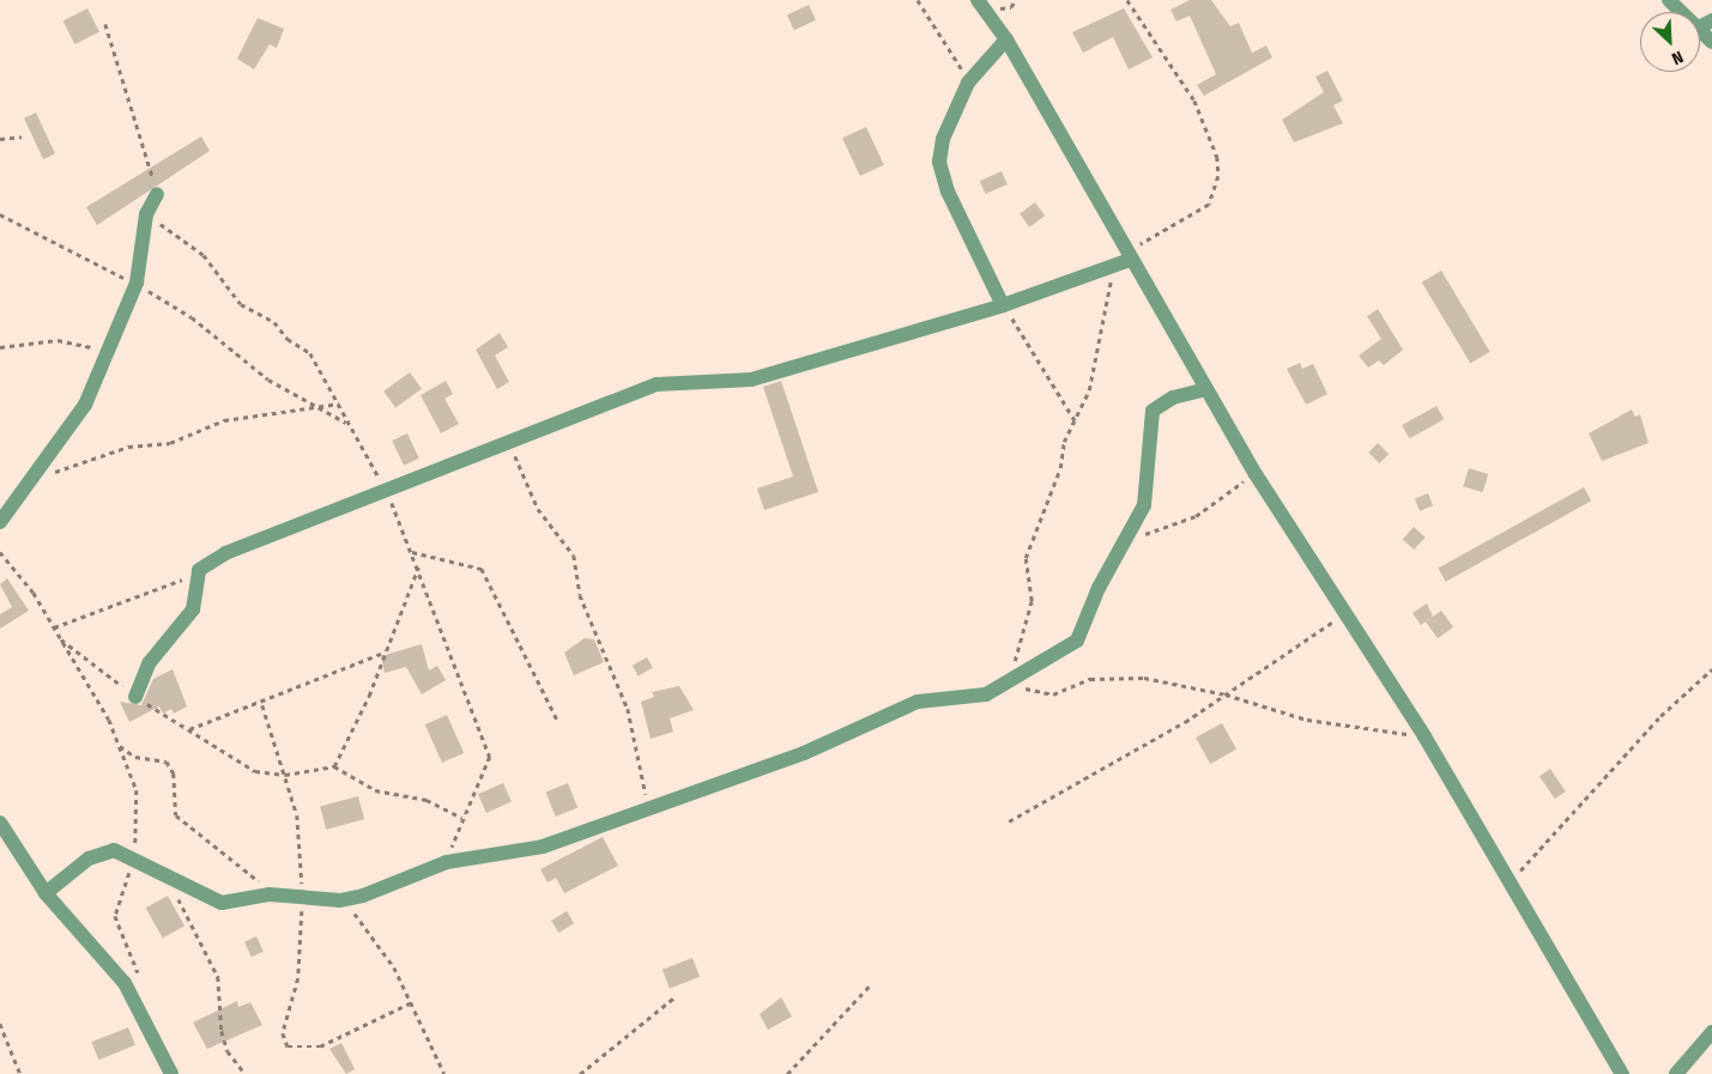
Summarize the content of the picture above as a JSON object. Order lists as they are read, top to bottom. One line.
{"north":"bottom right"}
